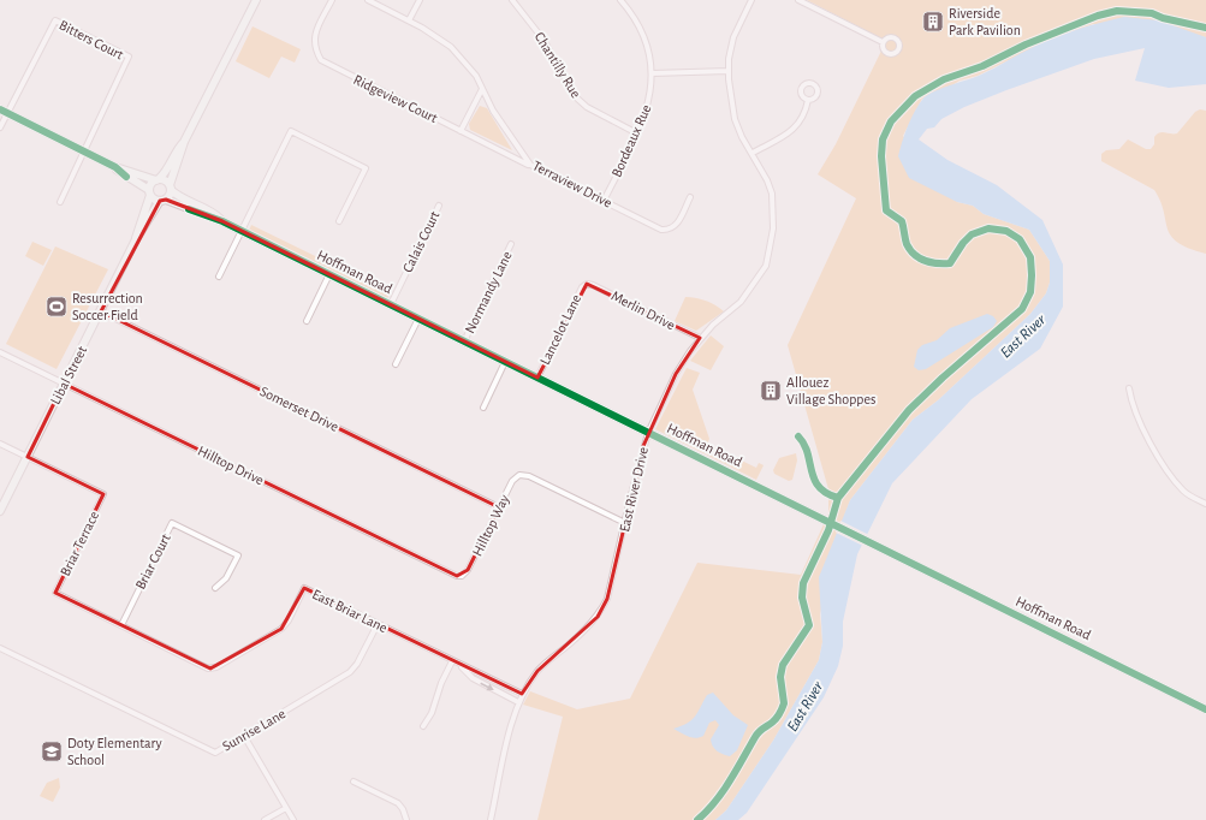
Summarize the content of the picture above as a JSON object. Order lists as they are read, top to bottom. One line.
{"streets":{"street":["Bitters Court","Chantilly Rue","Ridgeview Court","Bordeaux Rue","Terraview Drive","Calais Court","Hoffman Road","Normandy Lane","Merlin Drive","Lancelot Lane","Libal Street","Somerset Drive","Hilltop Drive","East River Drive","Hilltop Way","Briar Terrace","Briar Court","East Briar Lane","Sunrise Lane"]},"crossings":[["Chantilly Rue","Bordeaux Rue"],["Ridgeview Court","Terraview Drive"],["Bordeaux Rue","Terraview Drive"],["Calais Court","Hoffman Road"],["Hoffman Road","Normandy Lane"],["Hoffman Road","Lancelot Lane"],["Hoffman Road","Libal Street"],["Hoffman Road","East River Drive"],["Merlin Drive","Lancelot Lane"],["Merlin Drive","East River Drive"],["Libal Street","Somerset Drive"],["Libal Street","Hilltop Drive"],["Libal Street","Briar Terrace"],["Somerset Drive","Hilltop Way"],["Hilltop Drive","Hilltop Way"],["East River Drive","Hilltop Way"],["East River Drive","East Briar Lane"],["Briar Terrace","East Briar Lane"],["Briar Court","East Briar Lane"],["East Briar Lane","Sunrise Lane"]],"water":["East River"],"places":{"building":["Riverside Park Pavilion","Allouez Village Shoppes"],"sports":["Resurrection Soccer Field"],"school or university":["Doty Elementary School"]}}
